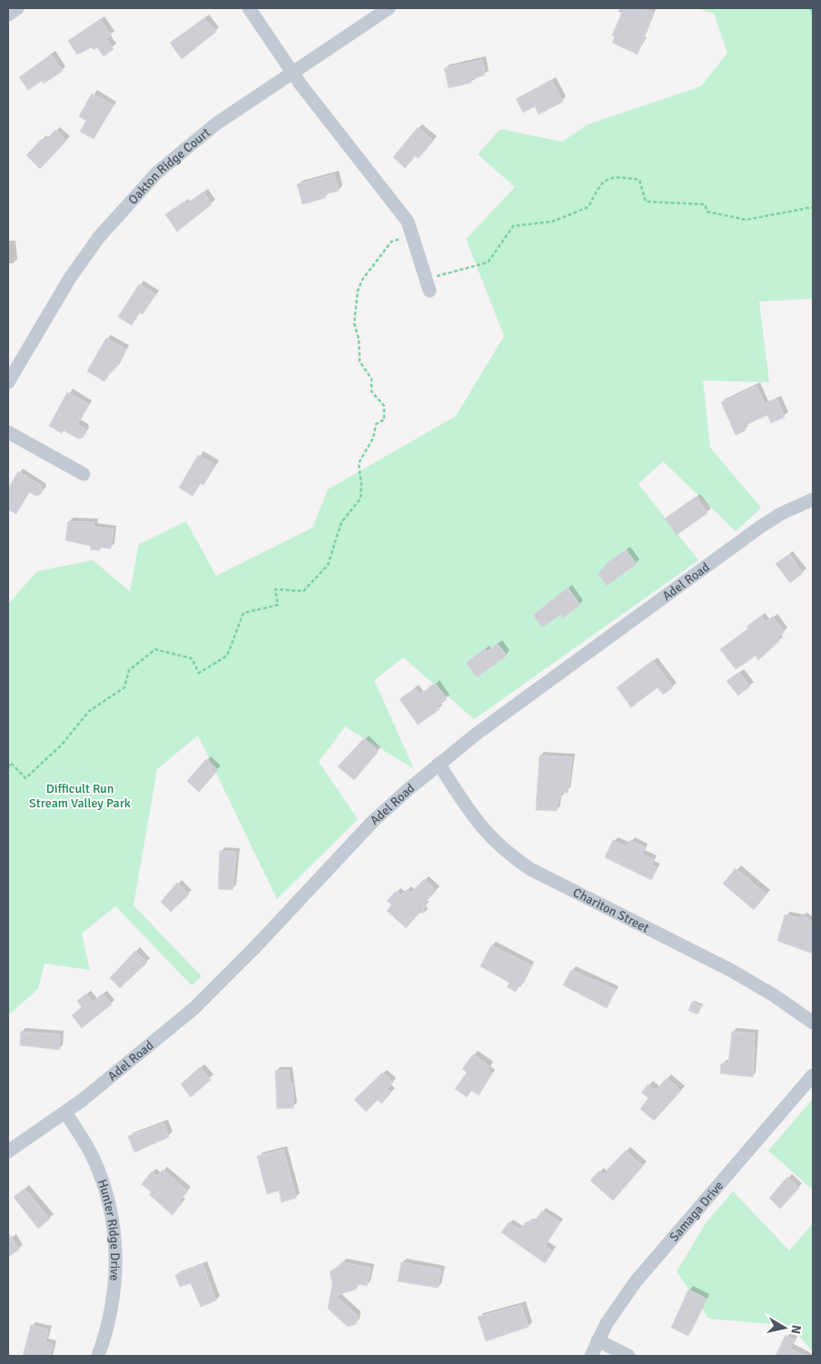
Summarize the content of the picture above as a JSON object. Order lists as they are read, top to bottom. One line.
{"streets":{"street":["Oakton Ridge Court","Adel Road","Chariton Street","Samaga Drive","Hunter Ridge Drive"]},"crossings":[["Adel Road","Chariton Street"],["Adel Road","Hunter Ridge Drive"]],"parks":["Difficult Run Stream Valley Park"],"north":"right"}
